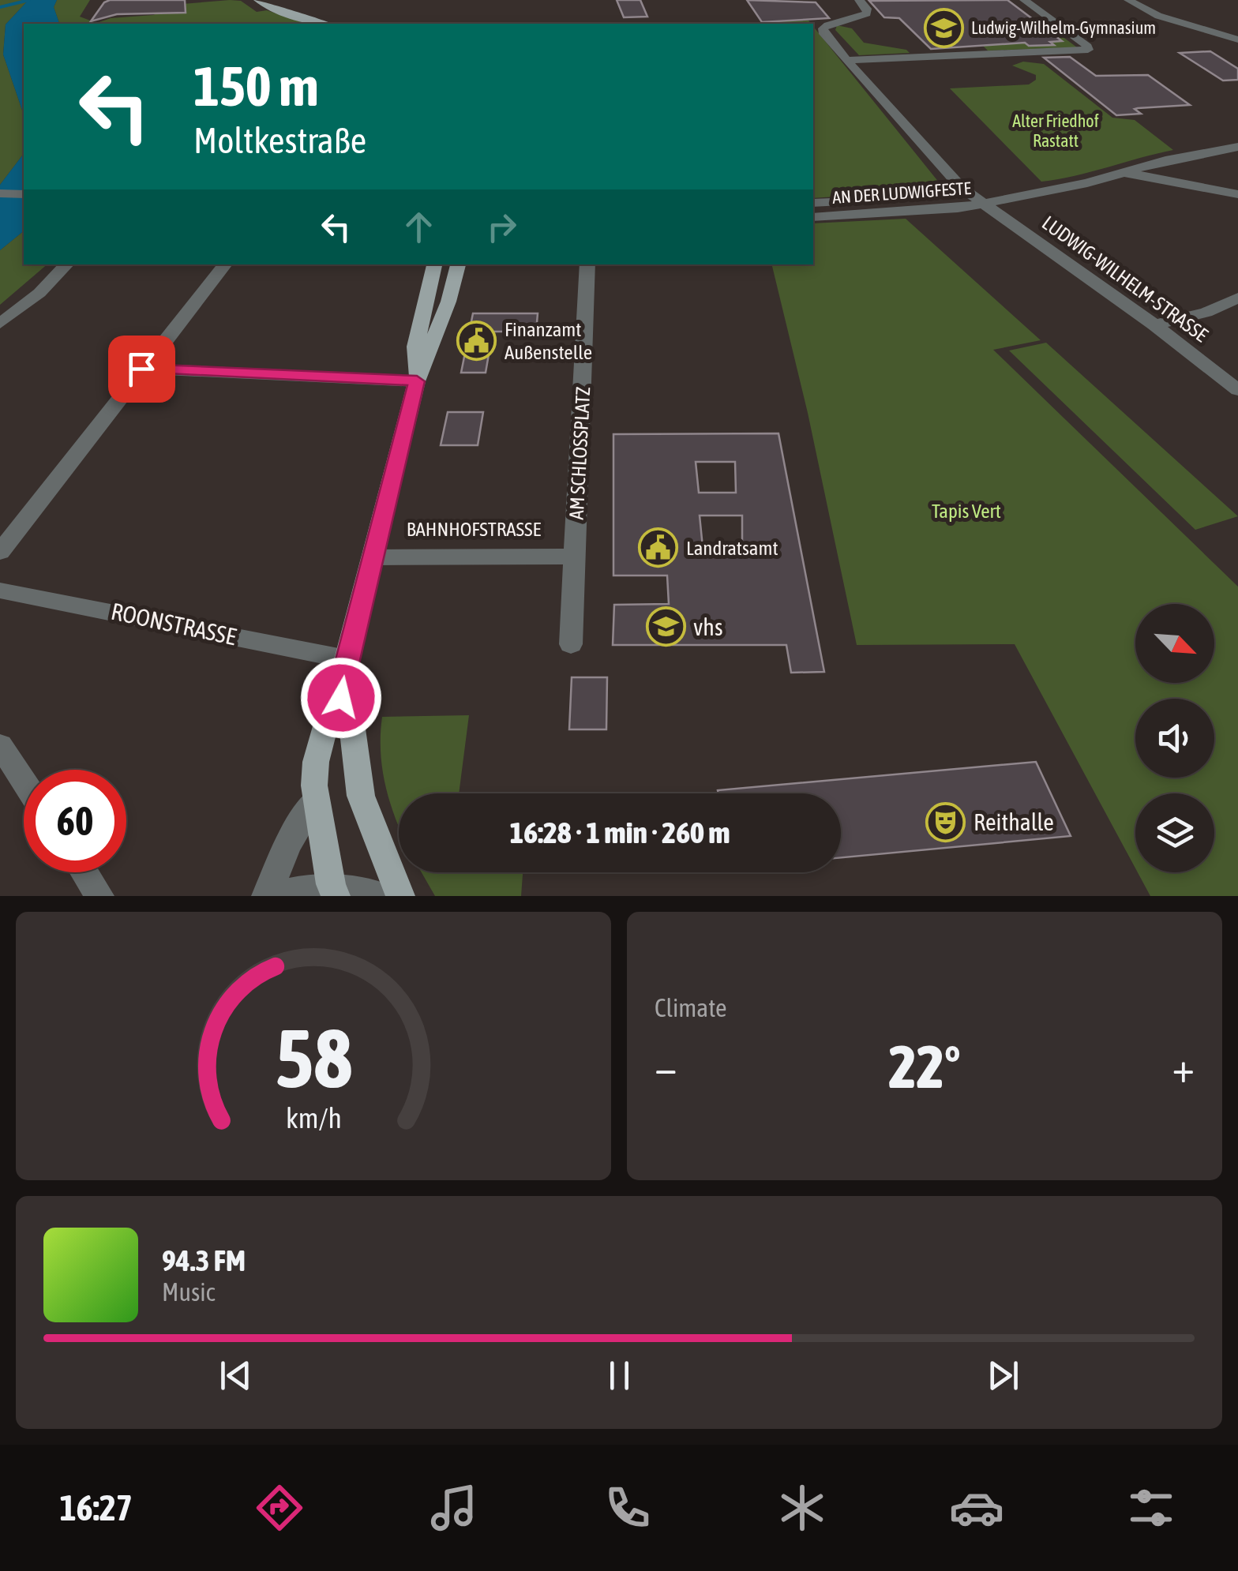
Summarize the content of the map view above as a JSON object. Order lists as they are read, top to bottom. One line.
{"streets":{"main road":["BAHNHOFSTRASSE"],"street":["AN DER LUDWIGFESTE","LUDWIG-WILHELM-STRASSE","AM SCHLOSSPLATZ","ROONSTRASSE"]},"crossings":[["AN DER LUDWIGFESTE","LUDWIG-WILHELM-STRASSE"],["AM SCHLOSSPLATZ","BAHNHOFSTRASSE"],["BAHNHOFSTRASSE","ROONSTRASSE"]],"parks":["Alter Friedhof Rastatt","Tapis Vert"],"places":{"school or university":["Ludwig-Wilhelm-Gymnasium","vhs"],"public building":["Finanzamt Außenstelle","Landratsamt"],"theatre":["Reithalle"]},"north":"bottom right","page":{"turn":["150 m","Moltkestraße"],"limit":"60","trip":"16:28 · 1 min · 260 m","tile":"Climate","heat":["−","22°","+"],"song":["94.3 FM","Music"],"tabs":"16:27","gauge":["58","km/h"]}}
